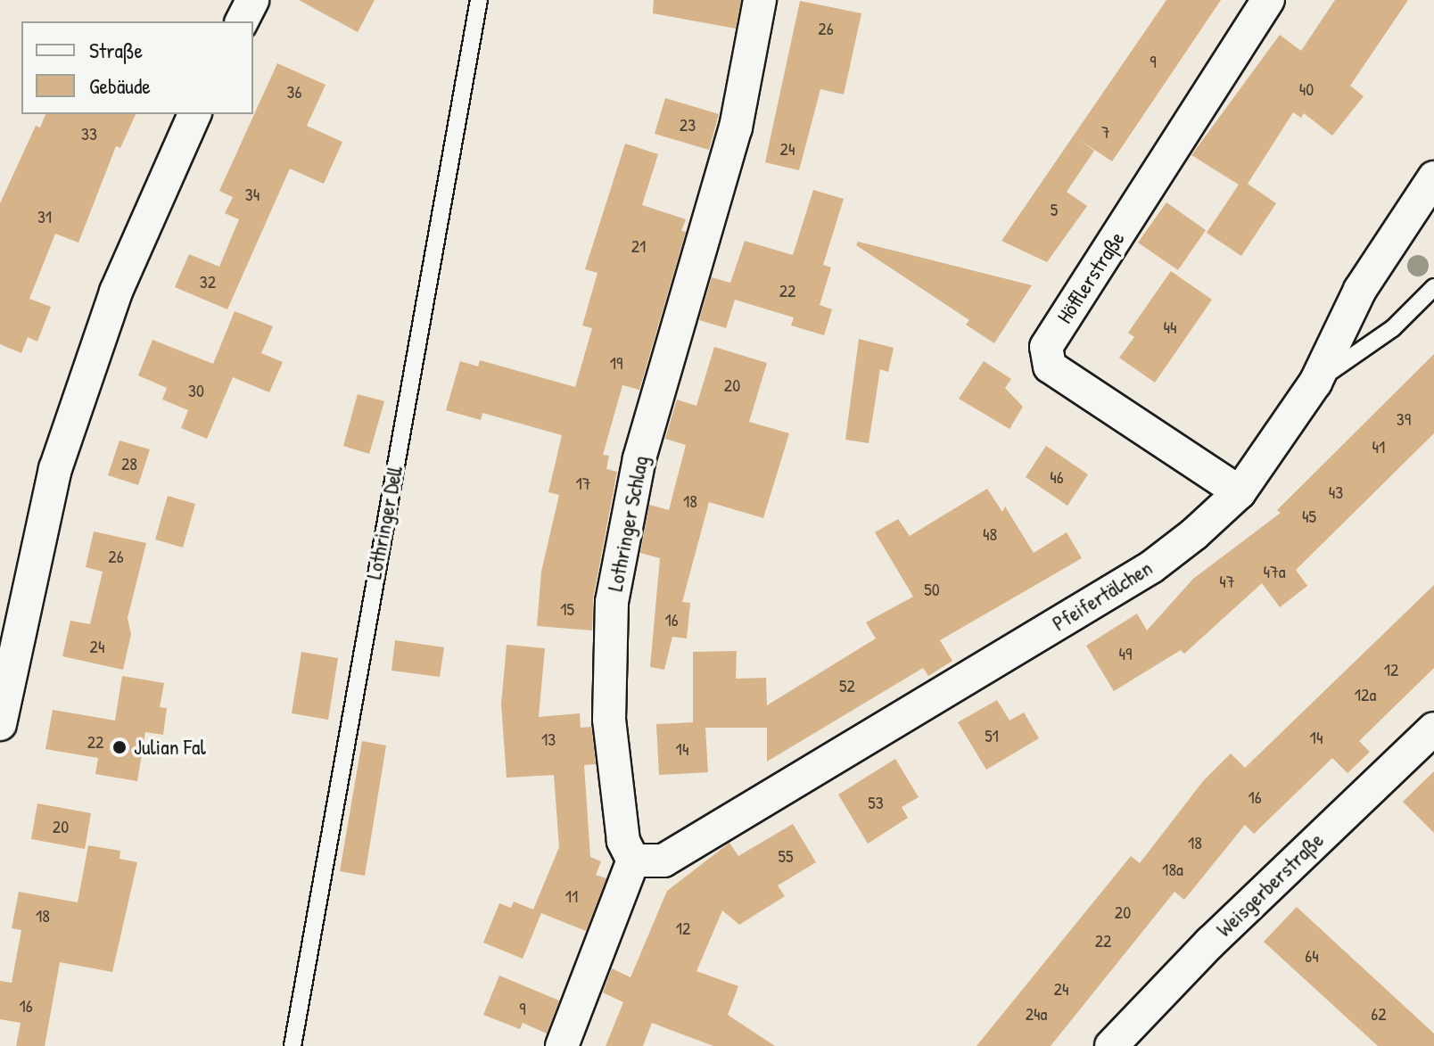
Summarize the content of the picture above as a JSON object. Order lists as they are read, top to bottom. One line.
{"streets":{"street":["Höfflerstraße","Lothringer Schlag","Pfeifertälchen","Weisgerberstraße"],"lane":["Lothringer Dell"]},"crossings":[["Höfflerstraße","Pfeifertälchen"],["Lothringer Schlag","Pfeifertälchen"]],"places":["Julian Fal"],"house_numbers":["26","9","40","36","23","7","33","24","34","5","31","21","32","22","44","19","20","30","39","41","28","46","17","43","18","45","48","26","47a","47","50","15","16","24","49","12","52","12a","51","14","13","22","14","16","53","20","18","55","18a","11","20","18","12","22","64","24","16","9","24a","62"],"legend":["Straße","Gebäude"]}
